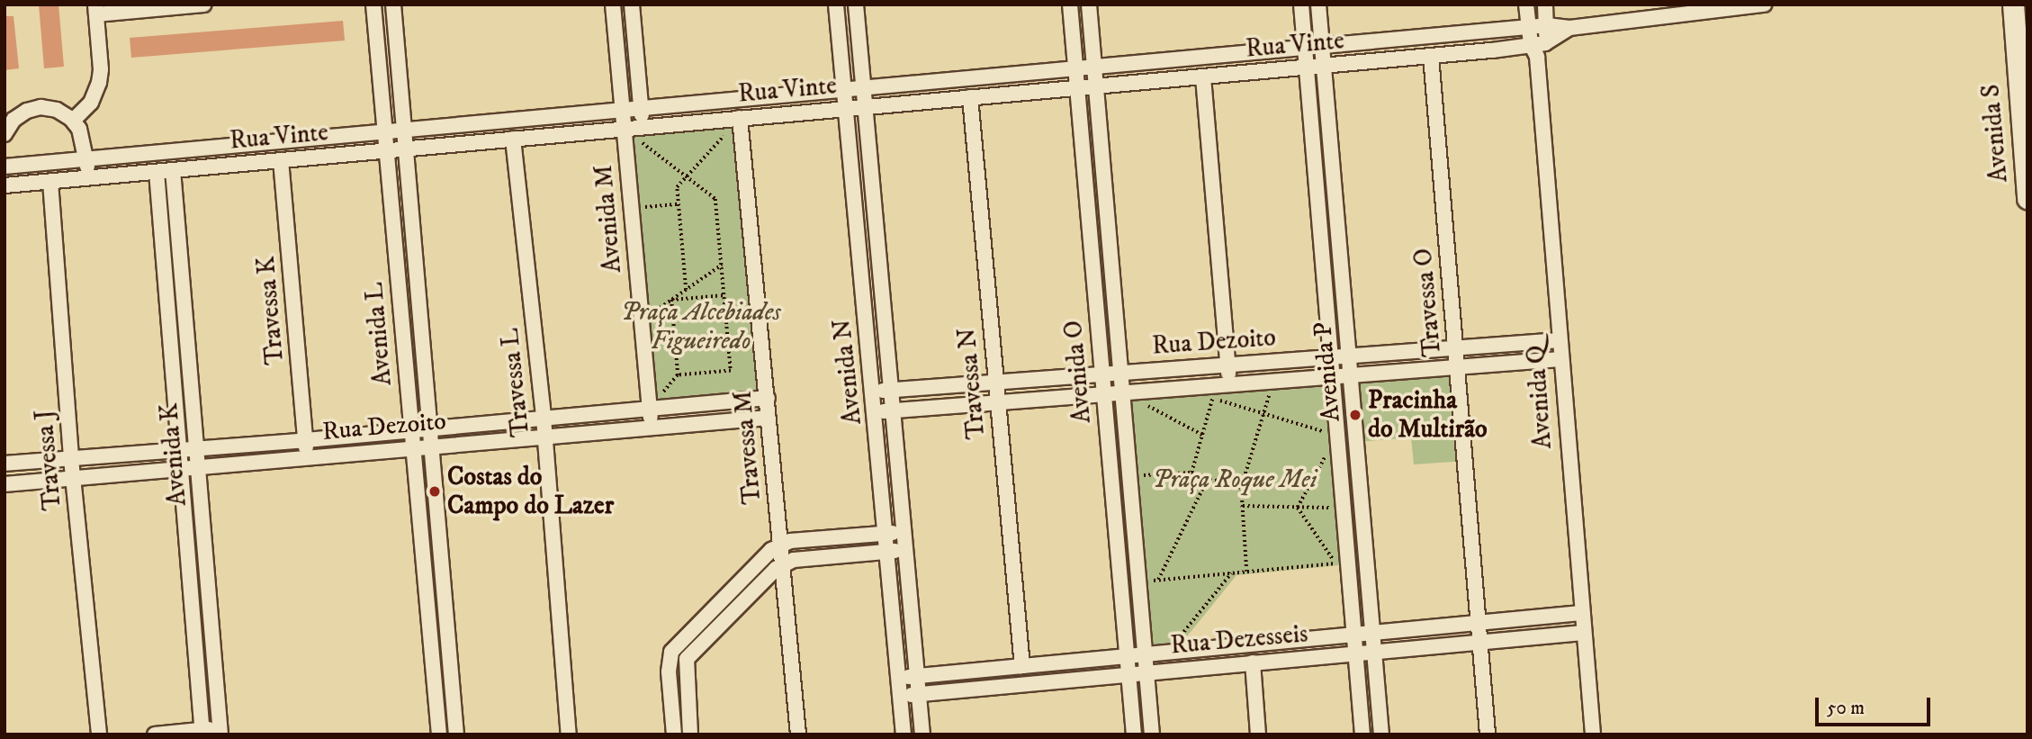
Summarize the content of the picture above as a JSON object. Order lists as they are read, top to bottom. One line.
{"streets":{"street":["Rua Vinte","Avenida S","Avenida M","Travessa O","Travessa K","Avenida L","Rua Dezoito","Avenida N","Avenida O","Avenida P","Travessa L","Travessa N","Avenida Q","Travessa M","Avenida K","Travessa J","Rua Dezesseis"]},"crossings":[["Rua Vinte","Avenida M"],["Rua Vinte","Travessa O"],["Rua Vinte","Travessa K"],["Rua Vinte","Avenida L"],["Rua Vinte","Avenida N"],["Rua Vinte","Avenida O"],["Rua Vinte","Avenida P"],["Rua Vinte","Travessa L"],["Rua Vinte","Travessa N"],["Rua Vinte","Avenida Q"],["Rua Vinte","Travessa M"],["Rua Vinte","Avenida K"],["Rua Vinte","Travessa J"],["Avenida M","Rua Dezoito"],["Travessa O","Rua Dezoito"],["Travessa O","Rua Dezesseis"],["Travessa K","Rua Dezoito"],["Avenida L","Rua Dezoito"],["Rua Dezoito","Avenida N"],["Rua Dezoito","Avenida O"],["Rua Dezoito","Avenida P"],["Rua Dezoito","Travessa L"],["Rua Dezoito","Travessa N"],["Rua Dezoito","Avenida Q"],["Rua Dezoito","Travessa M"],["Rua Dezoito","Avenida K"],["Rua Dezoito","Travessa J"],["Avenida N","Rua Dezesseis"],["Avenida O","Rua Dezesseis"],["Avenida P","Rua Dezesseis"],["Travessa N","Rua Dezesseis"],["Avenida Q","Rua Dezesseis"]],"parks":["Praça Alcebiades Figueiredo","Praça Roque Mei"],"places":["Pracinha do Multirão","Costas do Campo do Lazer"],"scale_bar":"50 m"}
